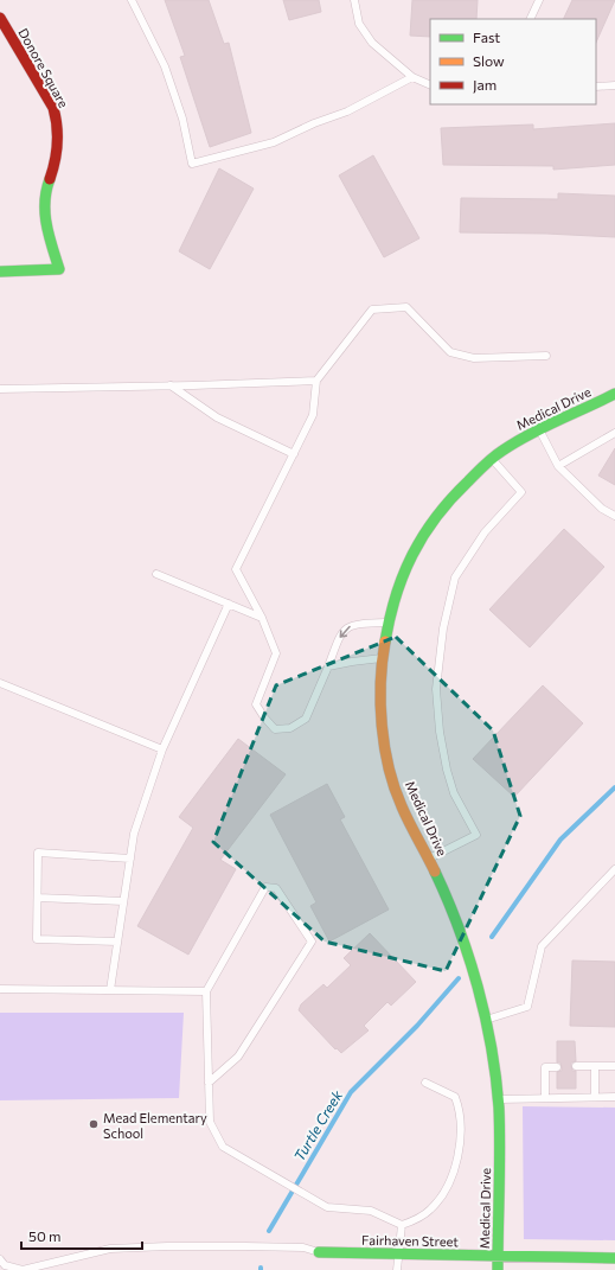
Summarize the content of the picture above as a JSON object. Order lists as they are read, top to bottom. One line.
{"streets":{"street":["Donore Square","Medical Drive","Fairhaven Street"]},"crossings":[["Medical Drive","Fairhaven Street"]],"water":["Turtle Creek"],"places":["Mead Elementary School"],"legend":["Fast","Slow","Jam"],"scale_bar":"50 m"}
